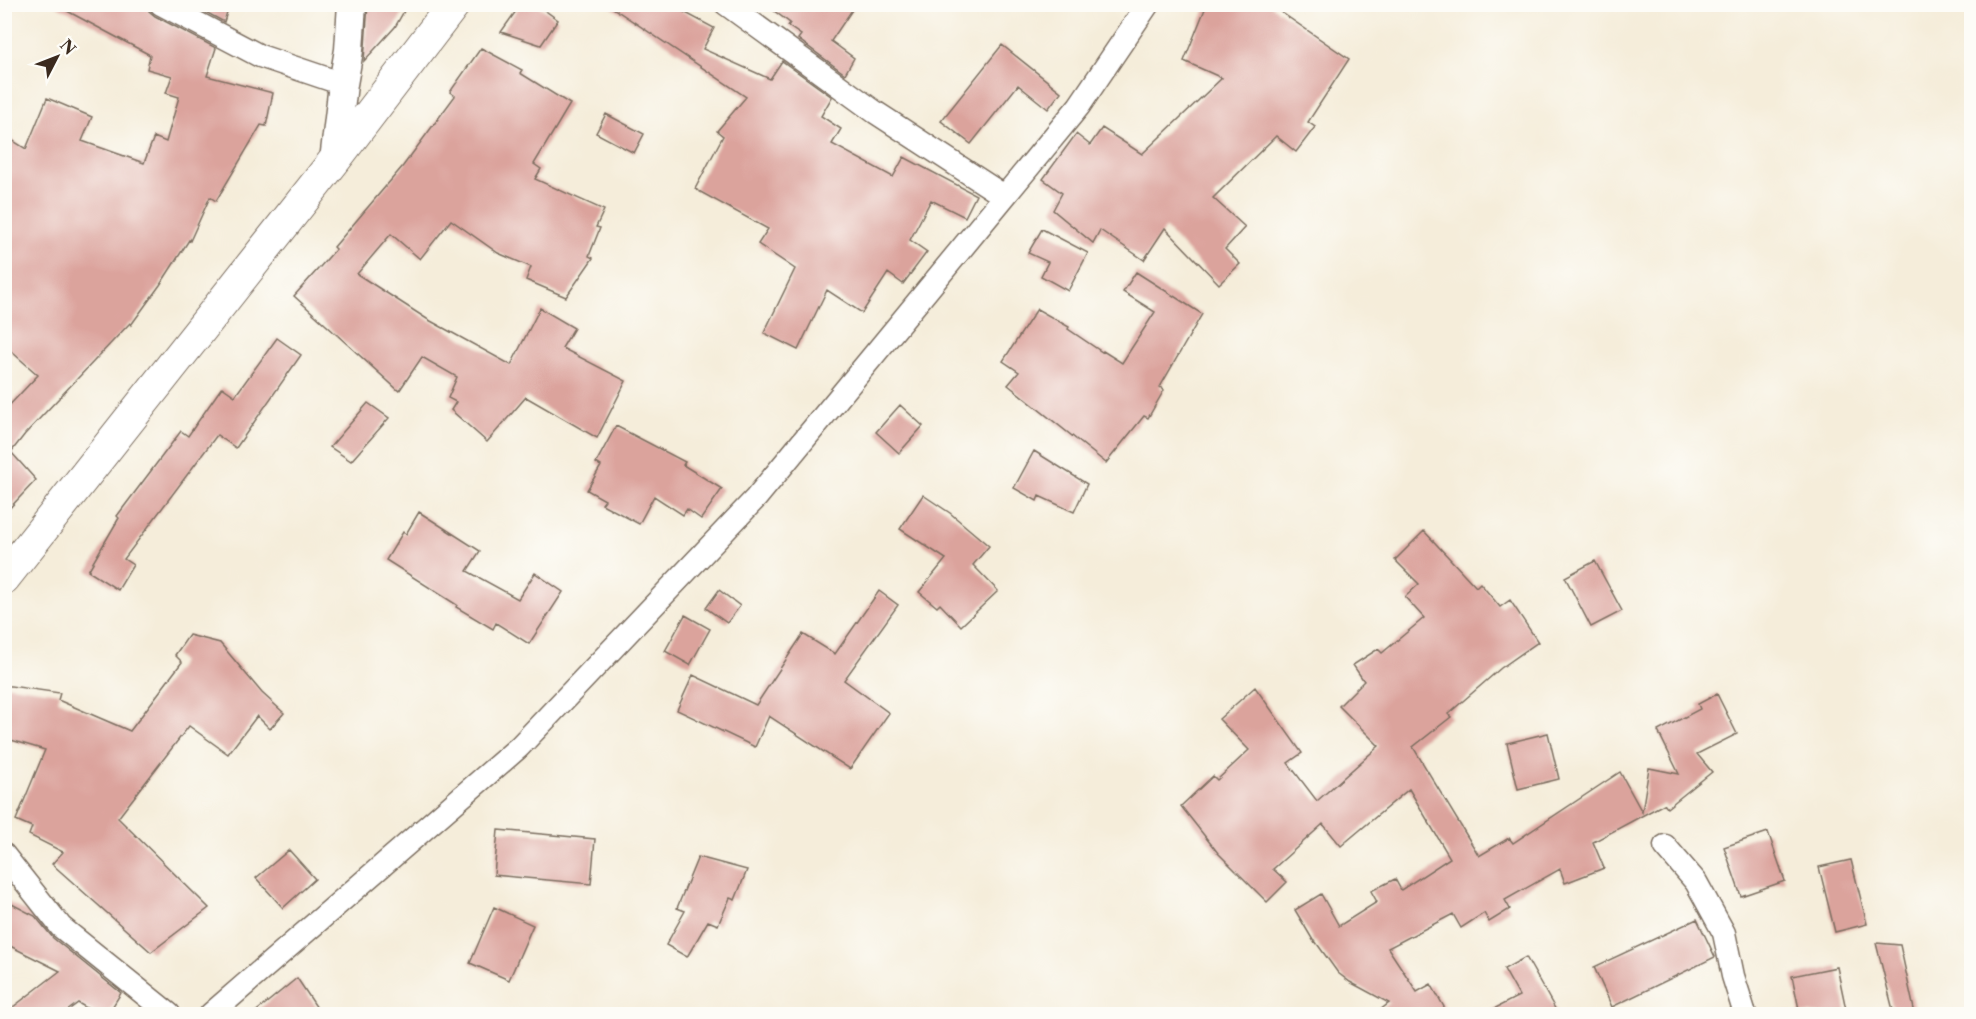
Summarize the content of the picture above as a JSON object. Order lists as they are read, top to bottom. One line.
{"north":"top right"}
